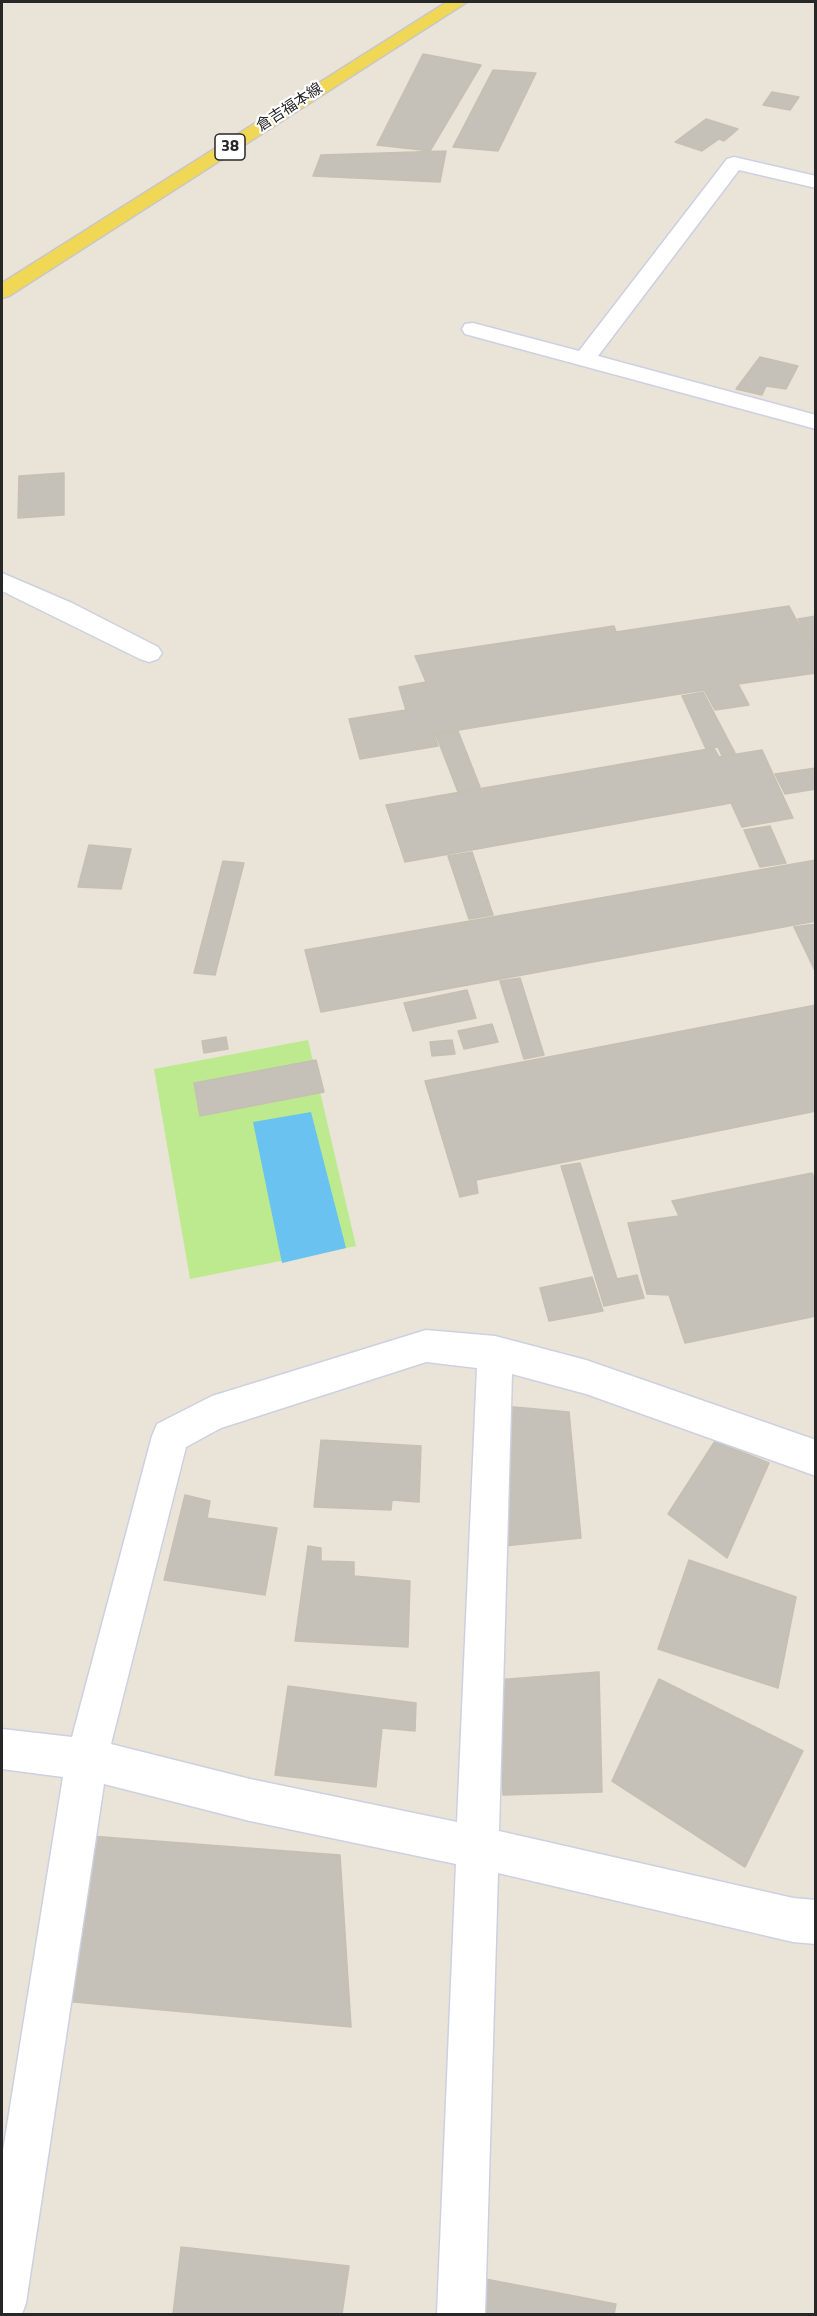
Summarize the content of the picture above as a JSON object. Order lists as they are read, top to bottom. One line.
{"streets":{"main road":["倉吉福本線","38"]}}
